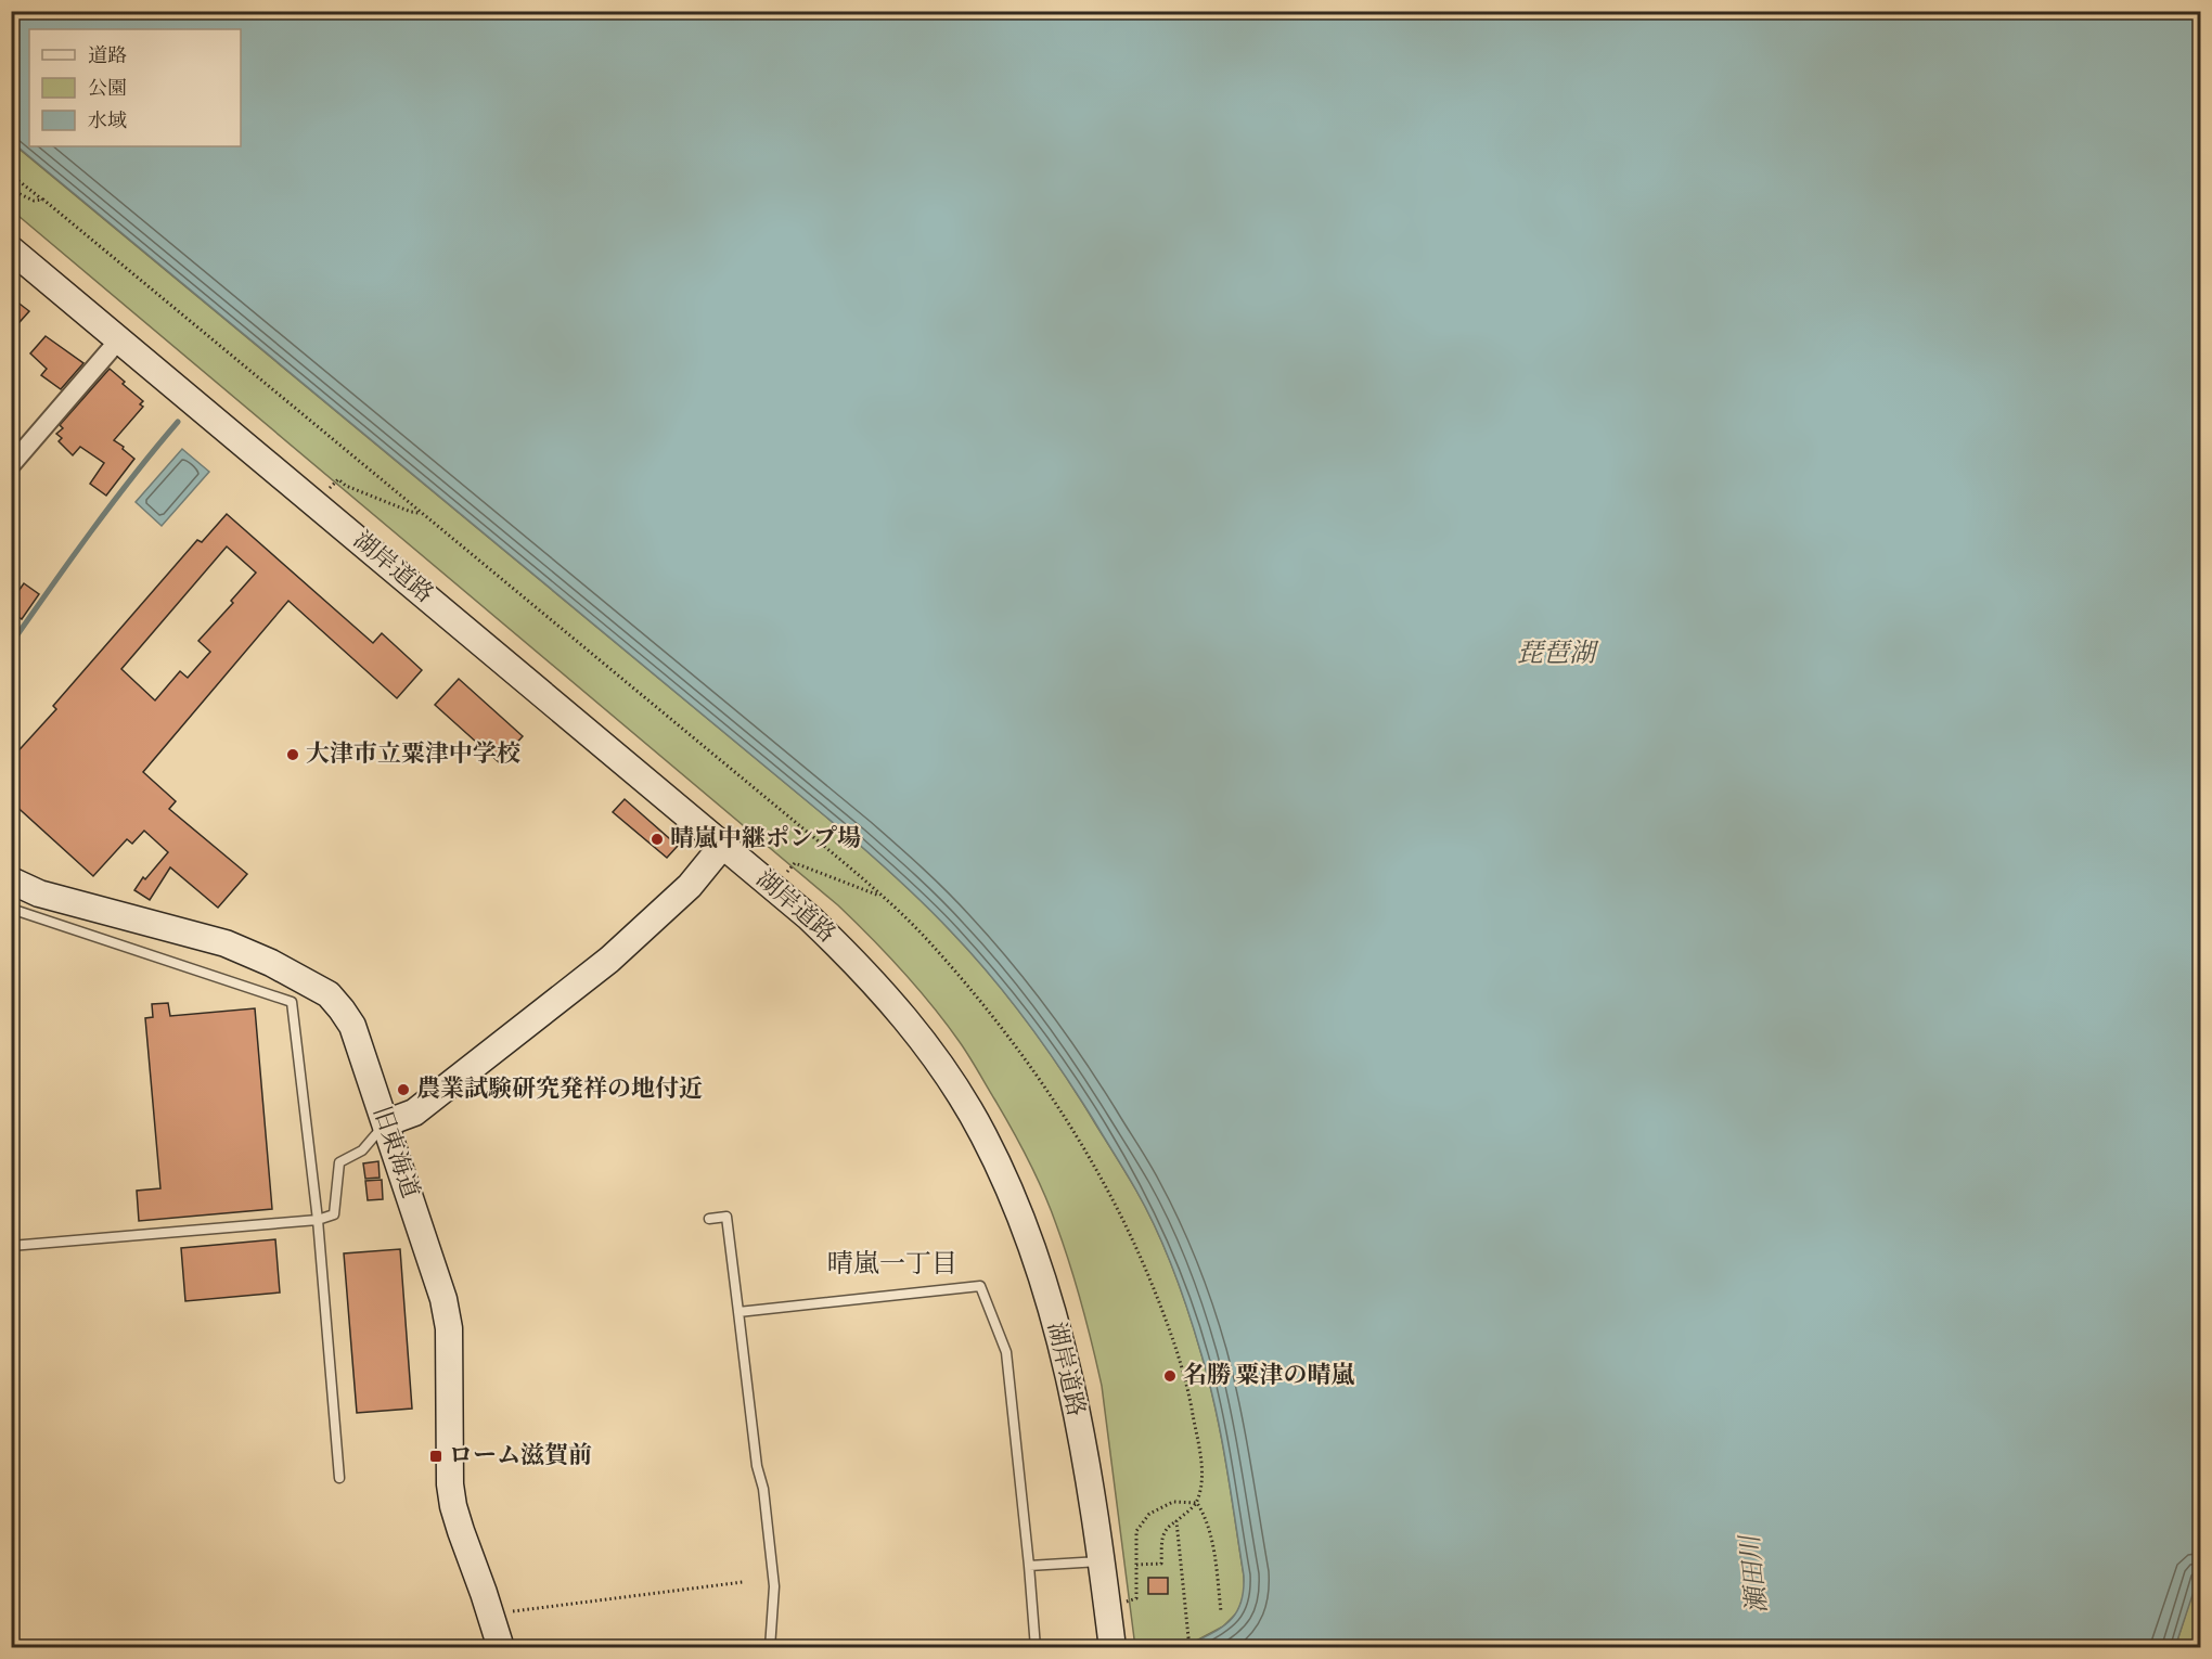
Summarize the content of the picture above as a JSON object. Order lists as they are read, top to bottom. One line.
{"streets":{"main road":["湖岸道路","旧東海道"]},"districts":["晴嵐一丁目"],"water":["琵琶湖","瀬田川"],"places":{"other":["大津市立粟津中学校","晴嵐中継ポンプ場","農業試験研究発祥の地付近","名勝 粟津の晴嵐"],"transit":["ローム滋賀前"]},"legend":["道路","公園","水域"]}
